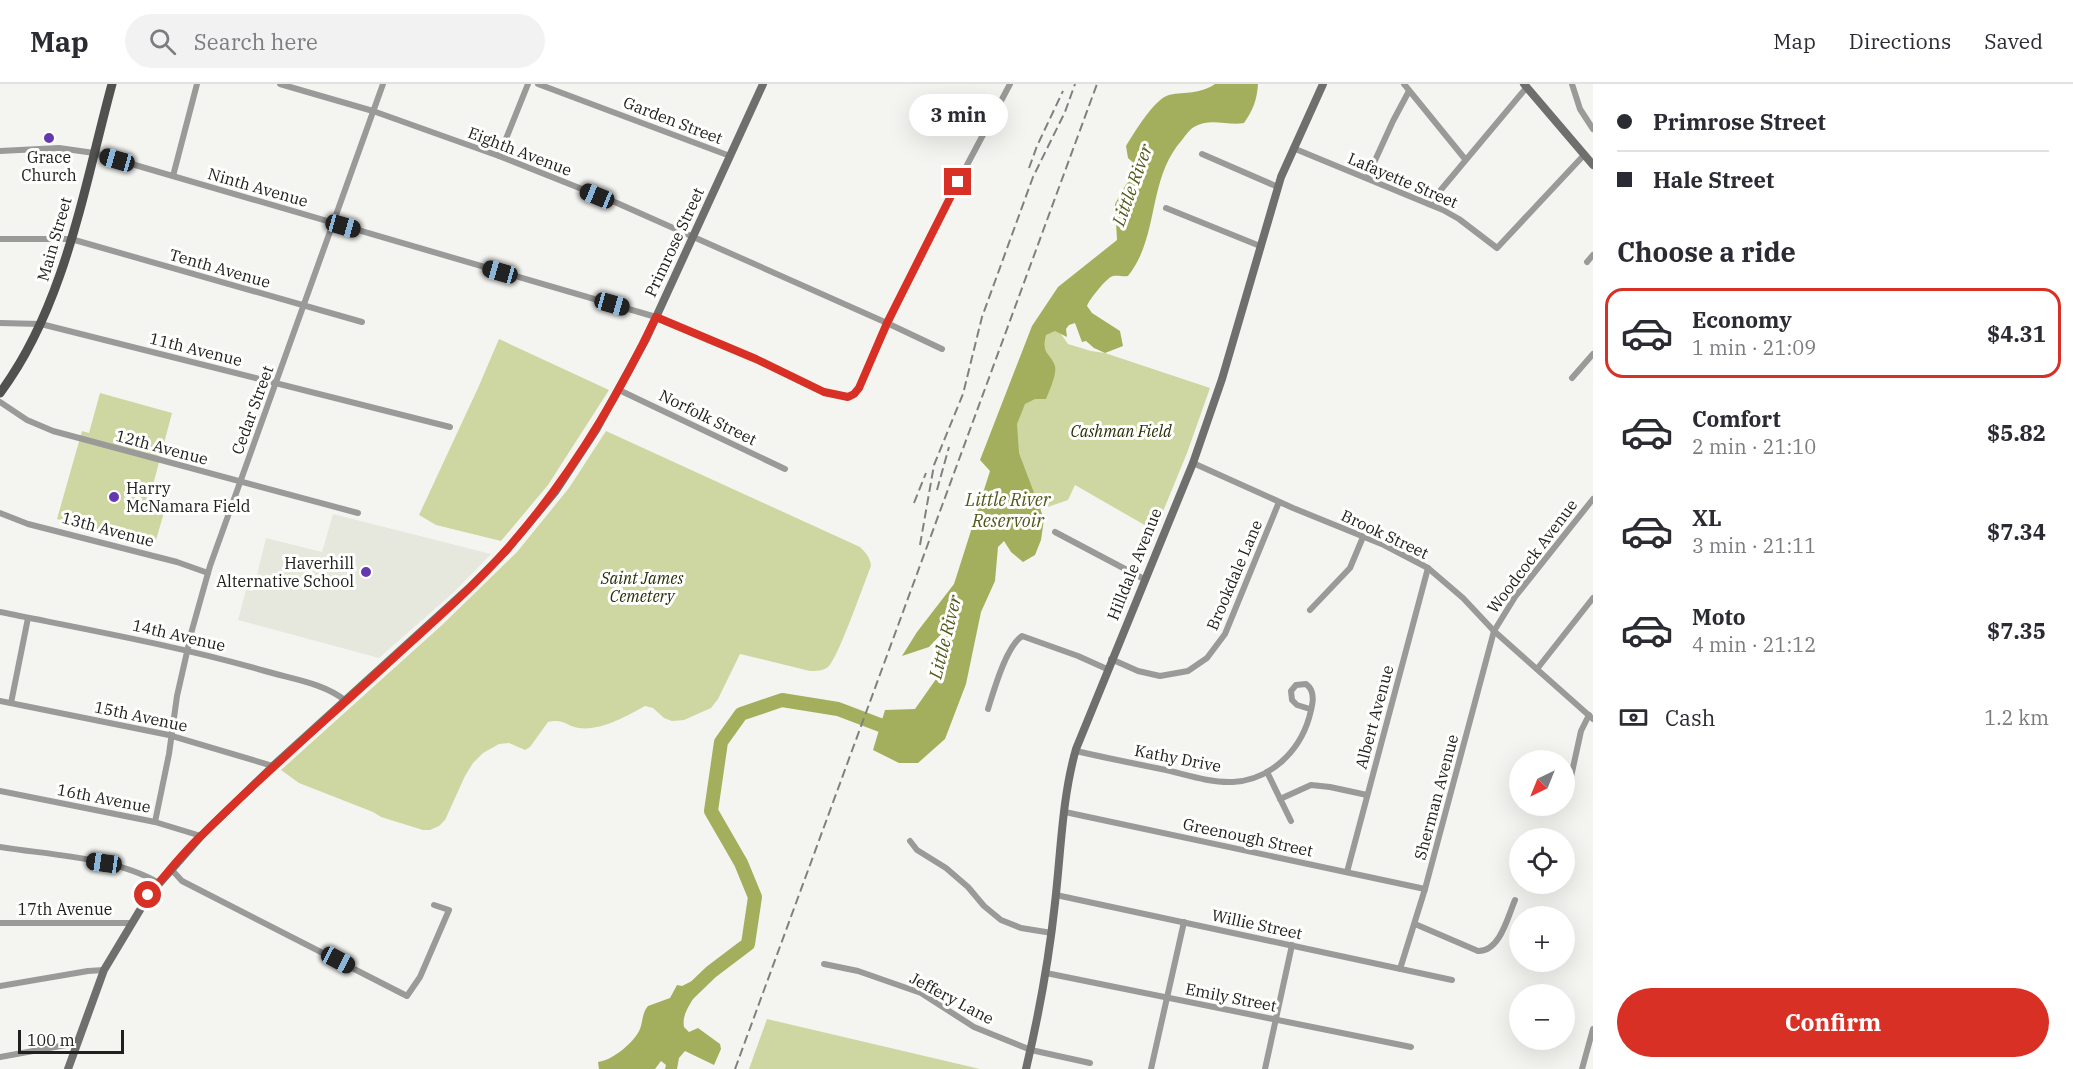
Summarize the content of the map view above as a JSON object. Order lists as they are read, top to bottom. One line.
{"streets":{"main road":["Main Street","Primrose Street","Hilldale Avenue"],"street":["Garden Street","Eighth Avenue","Lafayette Street","Ninth Avenue","Tenth Avenue","11th Avenue","Cedar Street","Norfolk Street","12th Avenue","13th Avenue","Brook Street","Woodcock Avenue","Brookdale Lane","14th Avenue","15th Avenue","Albert Avenue","Kathy Drive","Sherman Avenue","16th Avenue","Greenough Street","17th Avenue","Willie Street","Emily Street","Jeffery Lane"]},"crossings":[["Garden Street","Primrose Street"],["Eighth Avenue","Ninth Avenue"],["Eighth Avenue","Primrose Street"],["Eighth Avenue","Cedar Street"],["Lafayette Street","Hilldale Avenue"],["Ninth Avenue","Main Street"],["Ninth Avenue","Primrose Street"],["Ninth Avenue","Cedar Street"],["Main Street","Tenth Avenue"],["Main Street","11th Avenue"],["Primrose Street","Norfolk Street"],["Primrose Street","14th Avenue"],["Primrose Street","15th Avenue"],["Primrose Street","16th Avenue"],["Primrose Street","17th Avenue"],["Tenth Avenue","Cedar Street"],["11th Avenue","Cedar Street"],["Cedar Street","12th Avenue"],["Cedar Street","13th Avenue"],["Cedar Street","14th Avenue"],["Cedar Street","15th Avenue"],["Cedar Street","16th Avenue"],["Brook Street","Woodcock Avenue"],["Brook Street","Hilldale Avenue"],["Brook Street","Brookdale Lane"],["Brook Street","Albert Avenue"],["Brook Street","Sherman Avenue"],["Woodcock Avenue","Sherman Avenue"],["Hilldale Avenue","Brookdale Lane"],["Hilldale Avenue","Kathy Drive"],["Hilldale Avenue","Greenough Street"],["Hilldale Avenue","Willie Street"],["Hilldale Avenue","Emily Street"],["Hilldale Avenue","Jeffery Lane"],["Albert Avenue","Greenough Street"],["Sherman Avenue","Greenough Street"],["Sherman Avenue","Willie Street"]],"water":["Little River","Little River Reservoir"],"parks":["Cashman Field","Saint James Cemetery"],"places":["Grace Church","Harry McNamara Field","Haverhill Alternative School"],"scale_bar":"100 m","north":"bottom left","page":{"header":"Map","search":"Search here","nav":["Map","Directions","Saved"],"banner":["Primrose Street","Hale Street"],"bubble":"3 min","heading":"Choose a ride","list":[{"name":"Economy","note":"1 min · 21:09","value":"$4.31"},{"name":"Comfort","note":"2 min · 21:10","value":"$5.82"},{"name":"XL","note":"3 min · 21:11","value":"$7.34"},{"name":"Moto","note":"4 min · 21:12","value":"$7.35"}],"pay":["Cash","1.2 km"],"map_buttons":["+","−"],"buttons":"Confirm","scale":"100 m"}}
